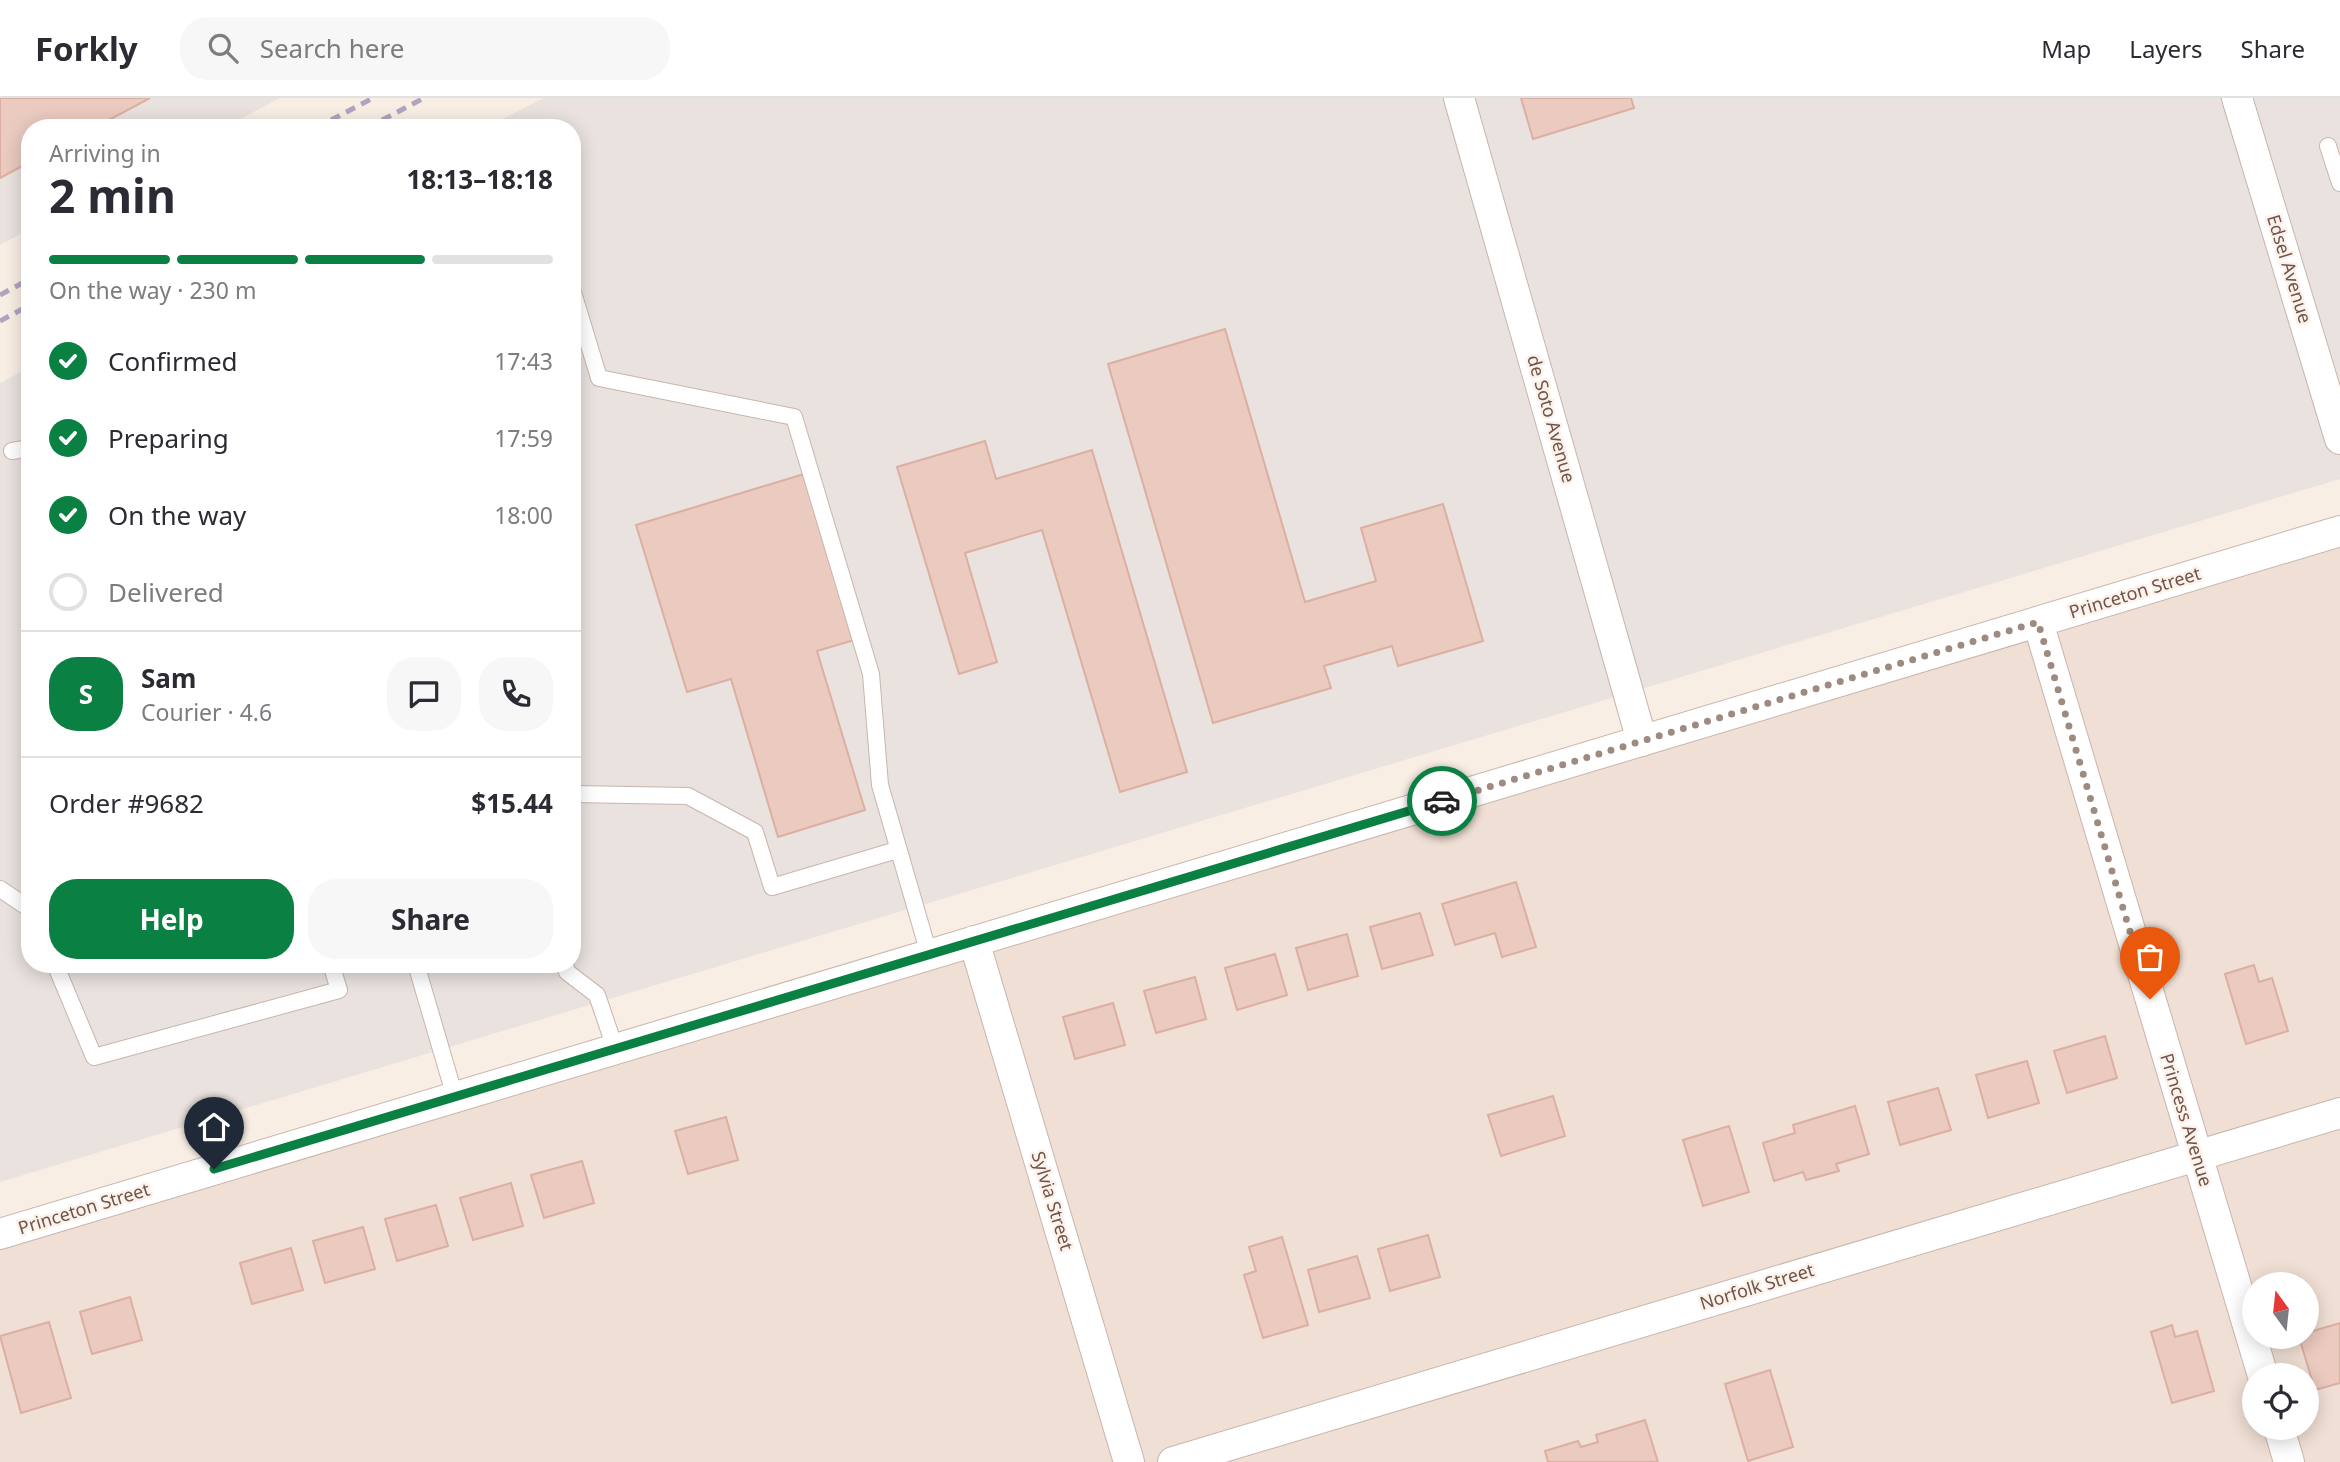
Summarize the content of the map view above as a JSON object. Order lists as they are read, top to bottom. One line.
{"streets":{"street":["Edsel Avenue","de Soto Avenue","Princeton Street","Princess Avenue","Sylvia Street","Norfolk Street"]},"crossings":[["de Soto Avenue","Princeton Street"],["Princeton Street","Princess Avenue"],["Princeton Street","Sylvia Street"],["Princess Avenue","Norfolk Street"]],"north":"top","page":{"header":"Forkly","search":"Search here","nav":["Map","Layers","Share"],"heading":["2 min","Arriving in","18:13–18:18"],"panel":["Sam","Courier · 4.6","Order #9682","$15.44"],"bar":"On the way · 230 m","list":[["Confirmed","17:43"],["Preparing","17:59"],["On the way","18:00"],"Delivered"],"round":"S","buttons":["Help","Share"]}}
